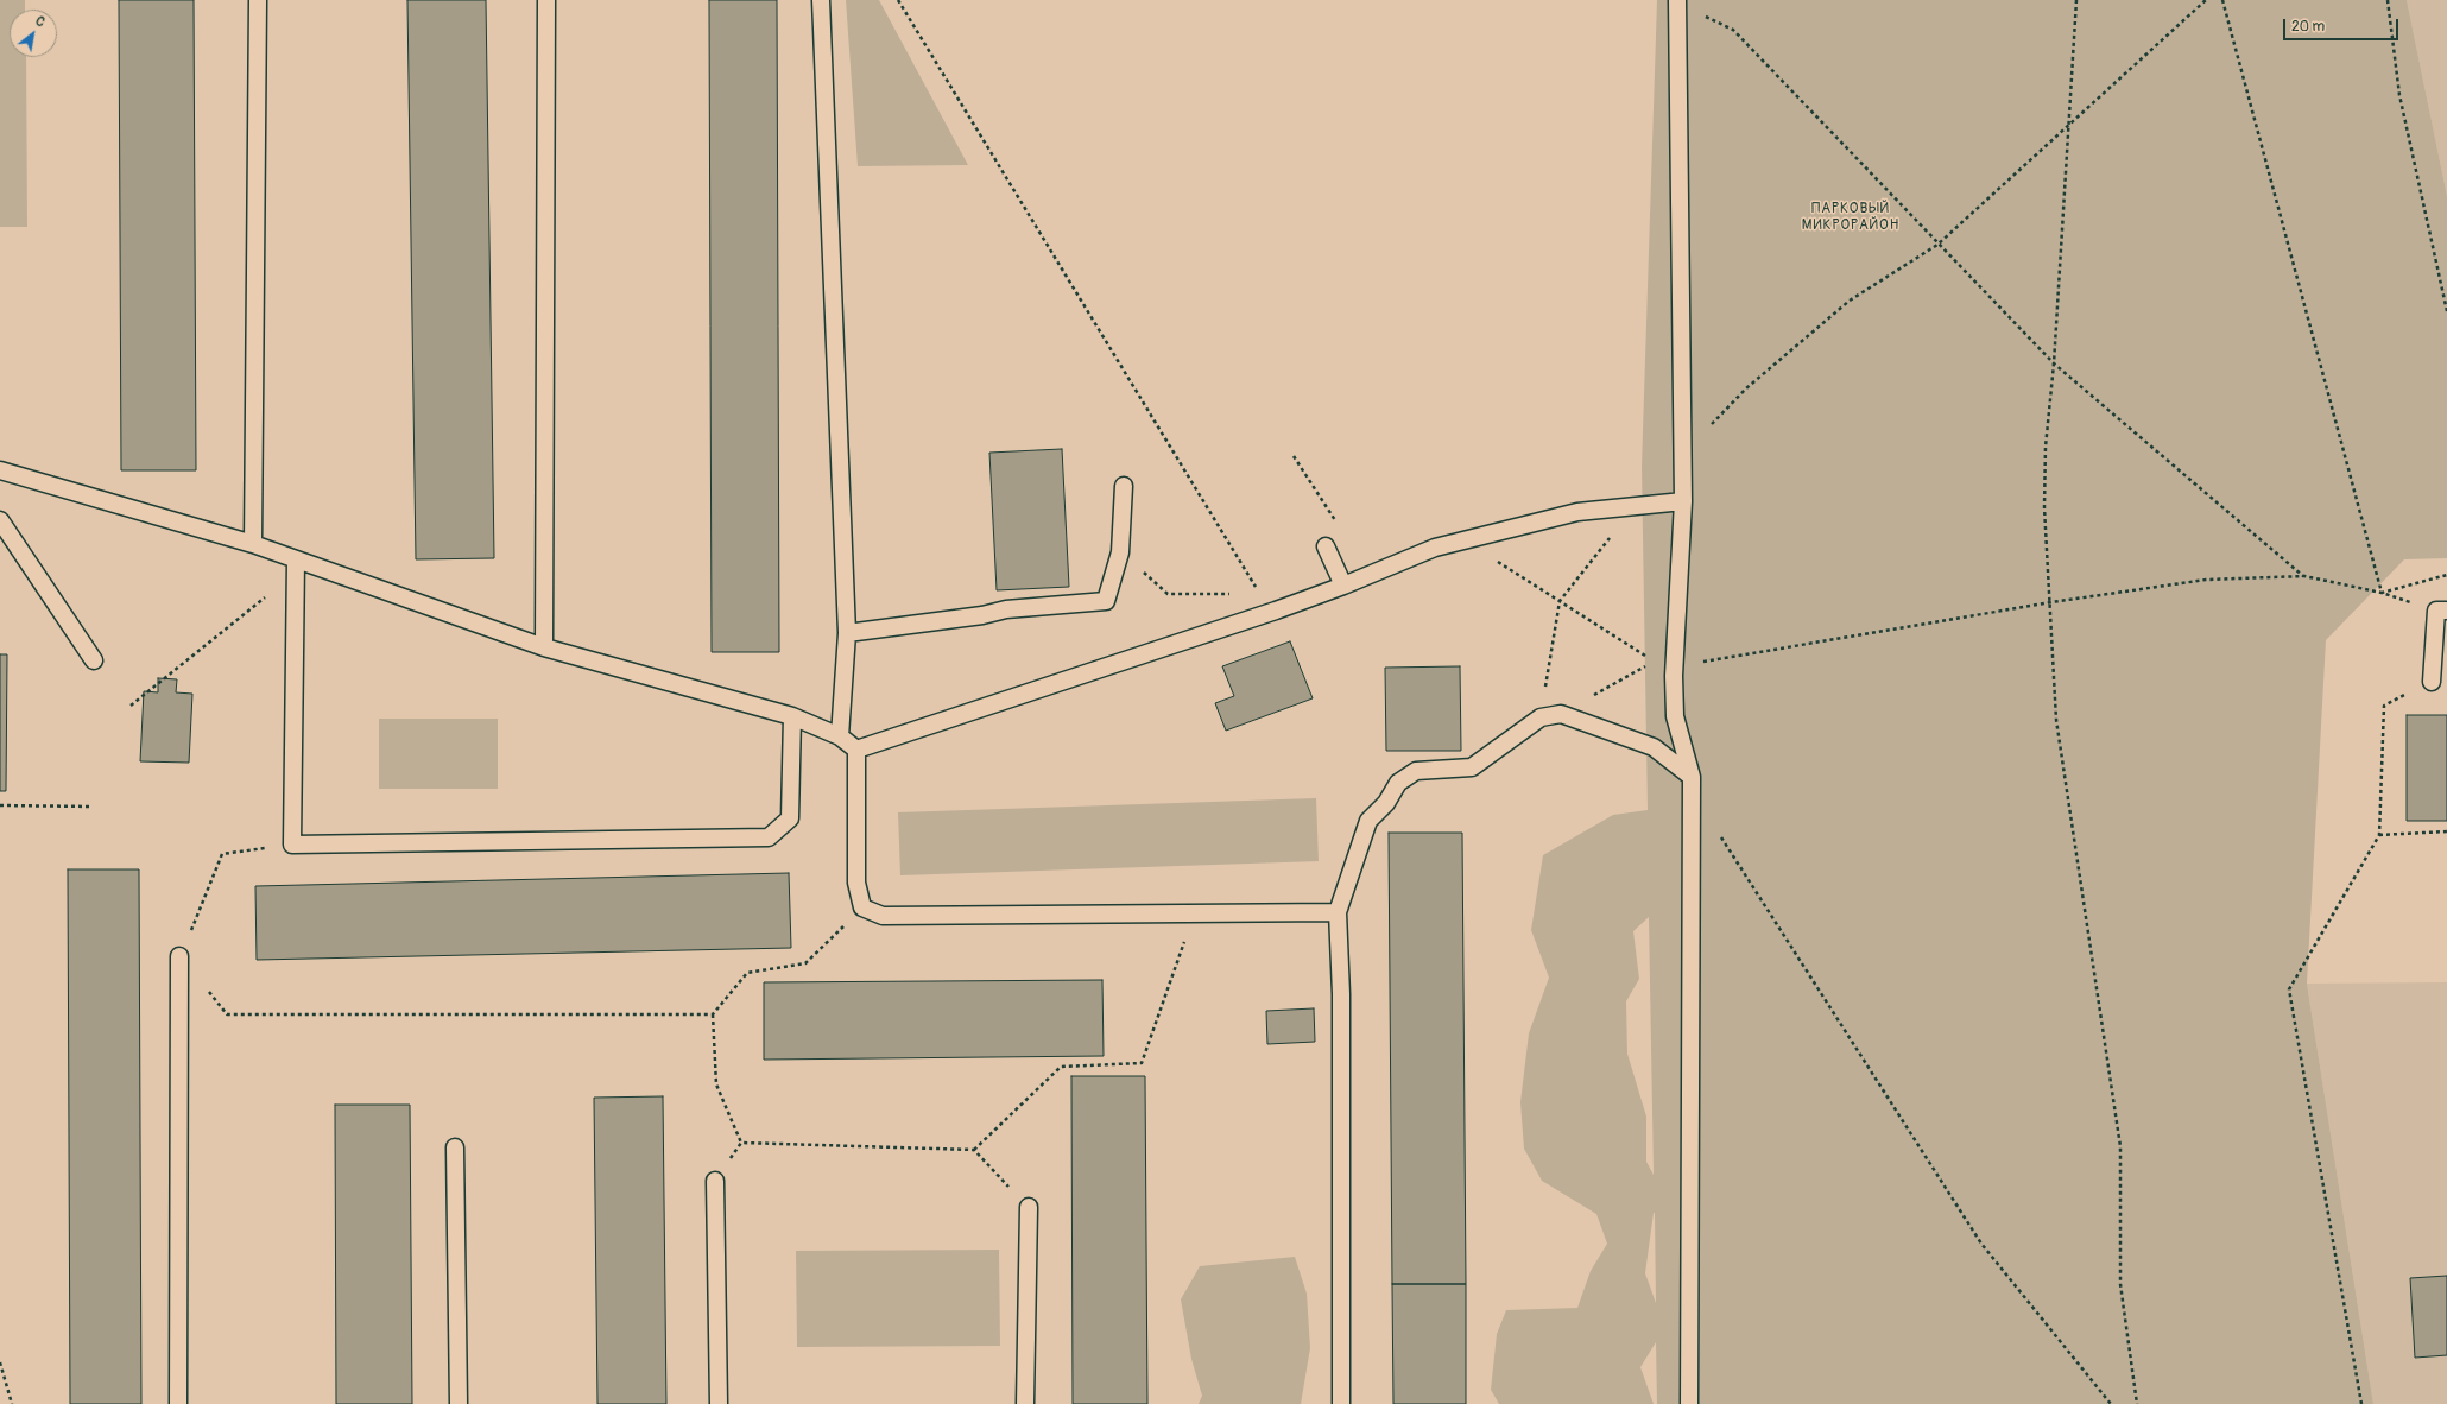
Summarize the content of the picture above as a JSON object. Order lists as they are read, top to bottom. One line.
{"districts":["ПАРКОВЫЙ МИКРОРАЙОН"],"scale_bar":"20 m","north":"top right"}
